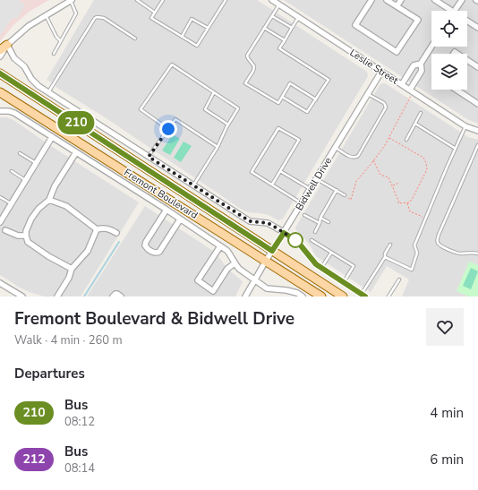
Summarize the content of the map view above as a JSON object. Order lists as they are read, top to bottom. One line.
{"streets":{"main road":["Fremont Boulevard"],"street":["Leslie Street","Bidwell Drive"]},"crossings":[["Leslie Street","Bidwell Drive"],["Bidwell Drive","Fremont Boulevard"]],"lines":["bus line 210"],"page":{"on_map":"210","heading":[["Fremont Boulevard & Bidwell Drive","Walk · 4 min · 260 m"],"Departures"],"list":[{"mark":"210","name":"Bus","note":"08:12","value":"4 min"},{"mark":"212","name":"Bus","note":"08:14","value":"6 min"}]}}
